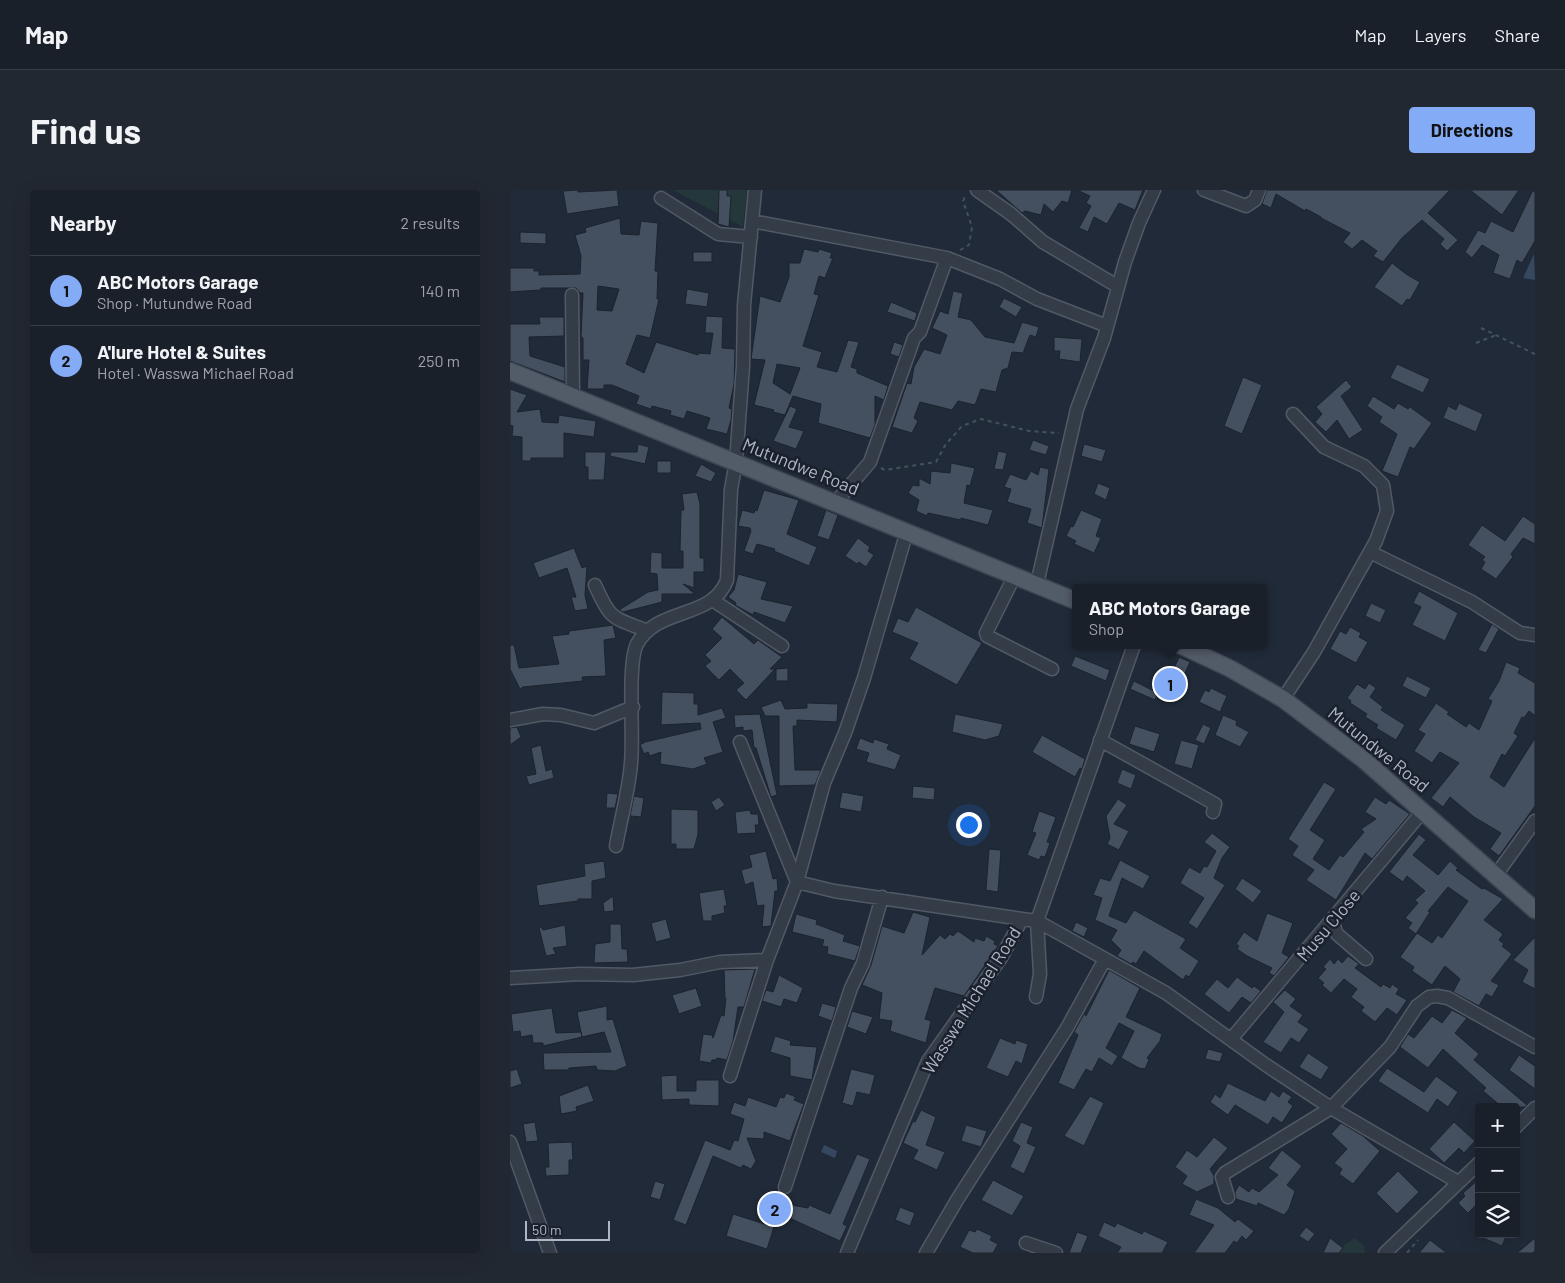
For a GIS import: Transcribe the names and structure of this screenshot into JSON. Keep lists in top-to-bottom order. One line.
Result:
{"streets":{"main road":["Mutundwe Road"],"street":["Musu Close","Wasswa Michael Road"]},"crossings":[["Mutundwe Road","Musu Close"]],"scale_bar":"50 m","page":{"header":"Map","nav":["Map","Layers","Share"],"buttons":"Directions","title":"Find us","heading":["Nearby","2 results"],"list":[{"mark":"1","name":"ABC Motors Garage","note":"Shop · Mutundwe Road","value":"140 m"},{"mark":"2","name":"A'lure Hotel & Suites","note":"Hotel · Wasswa Michael Road","value":"250 m"}],"popup":["ABC Motors Garage","Shop"],"pins":["1","2"],"map_buttons":["+","−"],"scale":"50 m"}}
